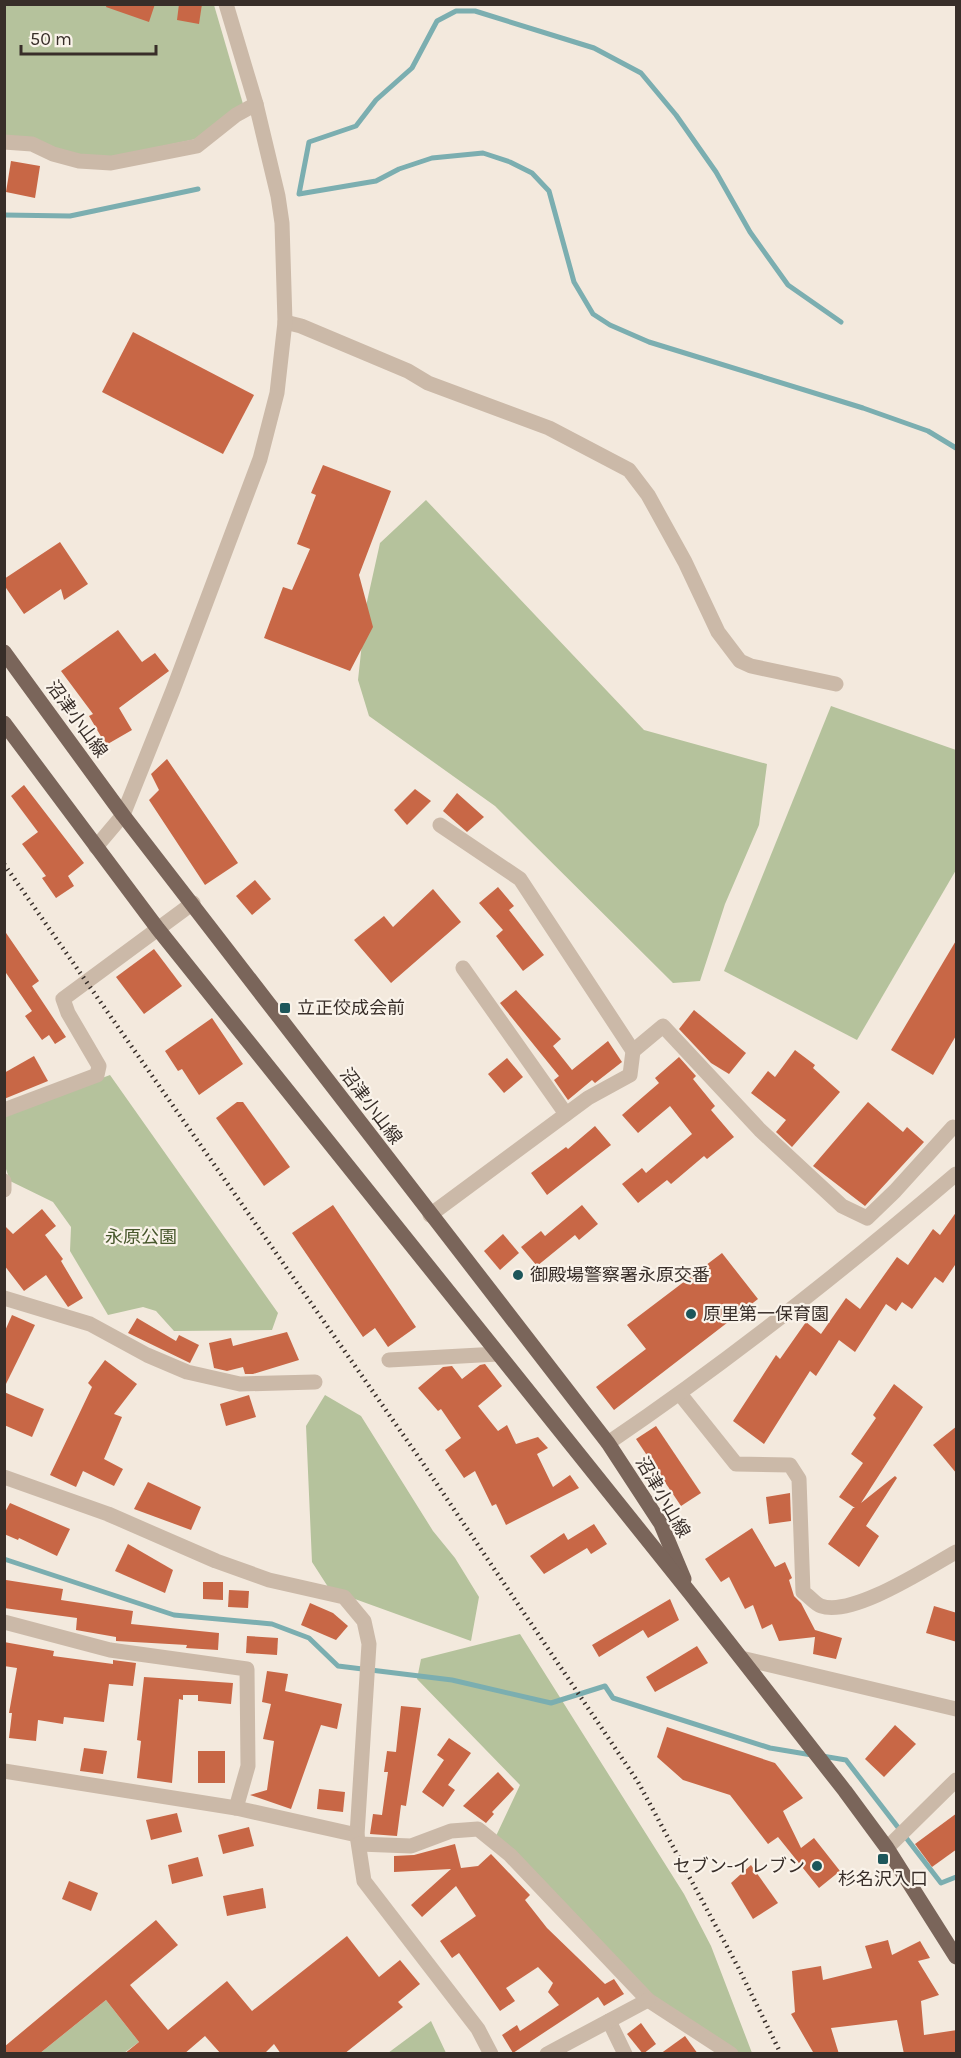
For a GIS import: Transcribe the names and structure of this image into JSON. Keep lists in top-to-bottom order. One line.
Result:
{"streets":{"main road":["沼津小山線"]},"parks":["永原公園"],"places":{"transit":["立正佼成会前","杉名沢入口"],"other":["御殿場警察署永原交番","原里第一保育園","セブン-イレブン"]},"scale_bar":"50 m"}
